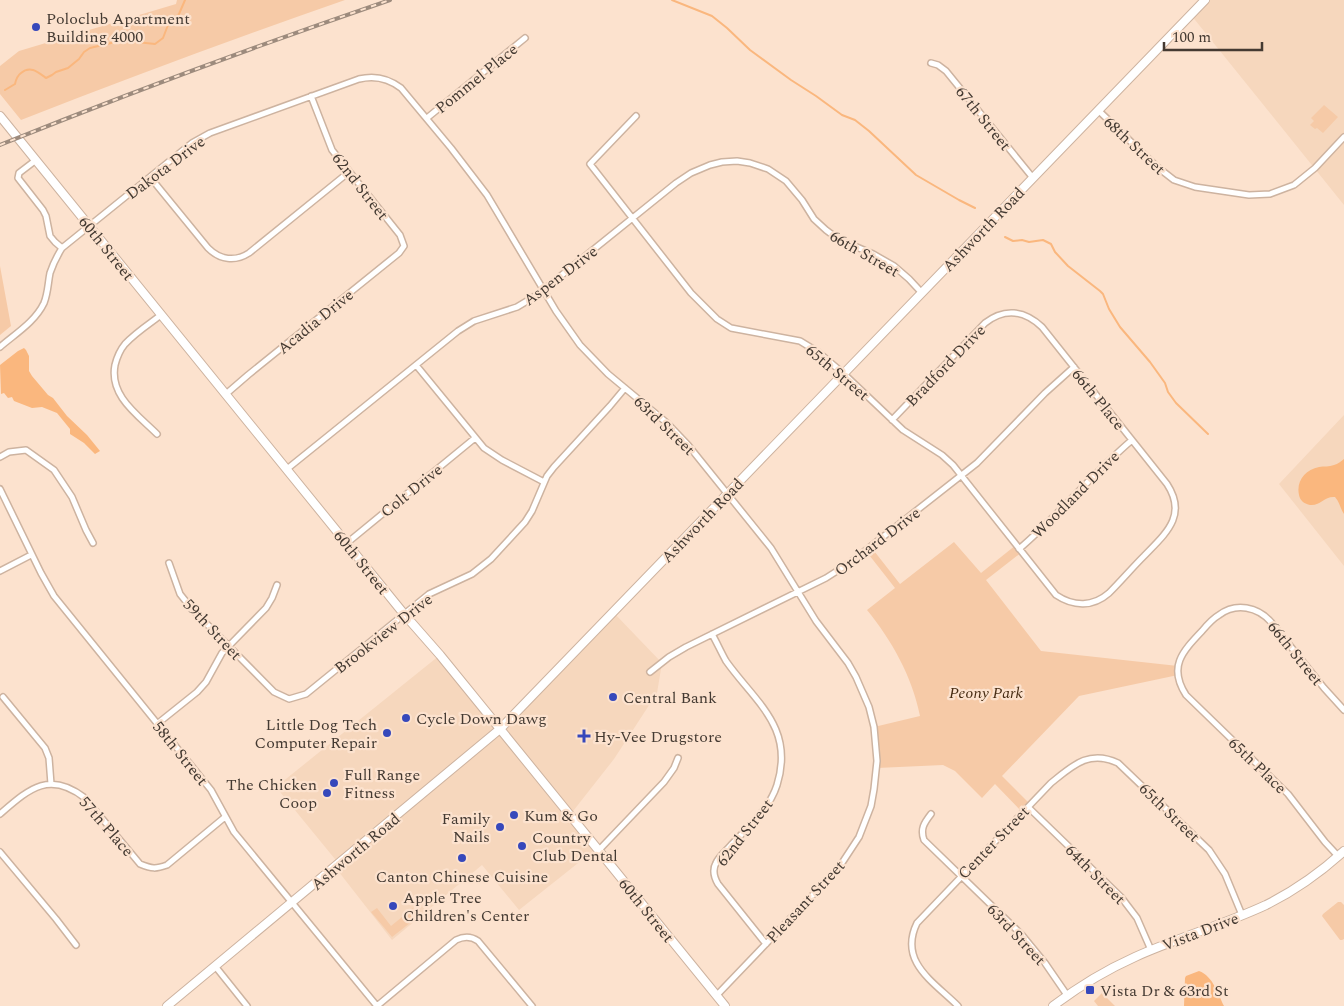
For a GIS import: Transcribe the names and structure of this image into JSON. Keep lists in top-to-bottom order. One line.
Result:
{"streets":{"main road":["Ashworth Road","60th Street","Vista Drive"],"street":["Pommel Place","67th Street","68th Street","Dakota Drive","62nd Street","66th Street","Aspen Drive","Acadia Drive","Bradford Drive","65th Street","66th Place","63rd Street","Colt Drive","Woodland Drive","Orchard Drive","59th Street","Brookview Drive","58th Street","65th Place","57th Place","Center Street","64th Street","Pleasant Street"]},"crossings":[["Pommel Place","63rd Street"],["67th Street","Ashworth Road"],["68th Street","Ashworth Road"],["Dakota Drive","62nd Street"],["Dakota Drive","60th Street"],["Dakota Drive","63rd Street"],["62nd Street","Acadia Drive"],["62nd Street","Orchard Drive"],["62nd Street","Pleasant Street"],["Ashworth Road","60th Street"],["Ashworth Road","66th Street"],["Ashworth Road","65th Street"],["Ashworth Road","63rd Street"],["Ashworth Road","58th Street"],["60th Street","Aspen Drive"],["60th Street","Acadia Drive"],["60th Street","Colt Drive"],["60th Street","Brookview Drive"],["60th Street","Pleasant Street"],["66th Street","Aspen Drive"],["66th Street","65th Place"],["Aspen Drive","65th Street"],["Aspen Drive","63rd Street"],["Bradford Drive","65th Street"],["Bradford Drive","66th Place"],["65th Street","66th Place"],["65th Street","Woodland Drive"],["65th Street","Orchard Drive"],["65th Street","Center Street"],["65th Street","Vista Drive"],["66th Place","Woodland Drive"],["66th Place","Orchard Drive"],["63rd Street","Orchard Drive"],["63rd Street","Brookview Drive"],["63rd Street","Center Street"],["63rd Street","Pleasant Street"],["63rd Street","Vista Drive"],["59th Street","Brookview Drive"],["58th Street","57th Place"],["65th Place","Vista Drive"],["Center Street","64th Street"],["64th Street","Vista Drive"]],"parks":["Peony Park"],"places":{"other":["Poloclub Apartment Building 4000","Central Bank","Cycle Down Dawg","Little Dog Tech Computer Repair","Full Range Fitness","The Chicken Coop","Kum & Go","Family Nails","Country Club Dental","Canton Chinese Cuisine","Apple Tree Children's Center"],"health":["Hy-Vee Drugstore"],"transit":["Vista Dr & 63rd St"]},"scale_bar":"100 m"}
